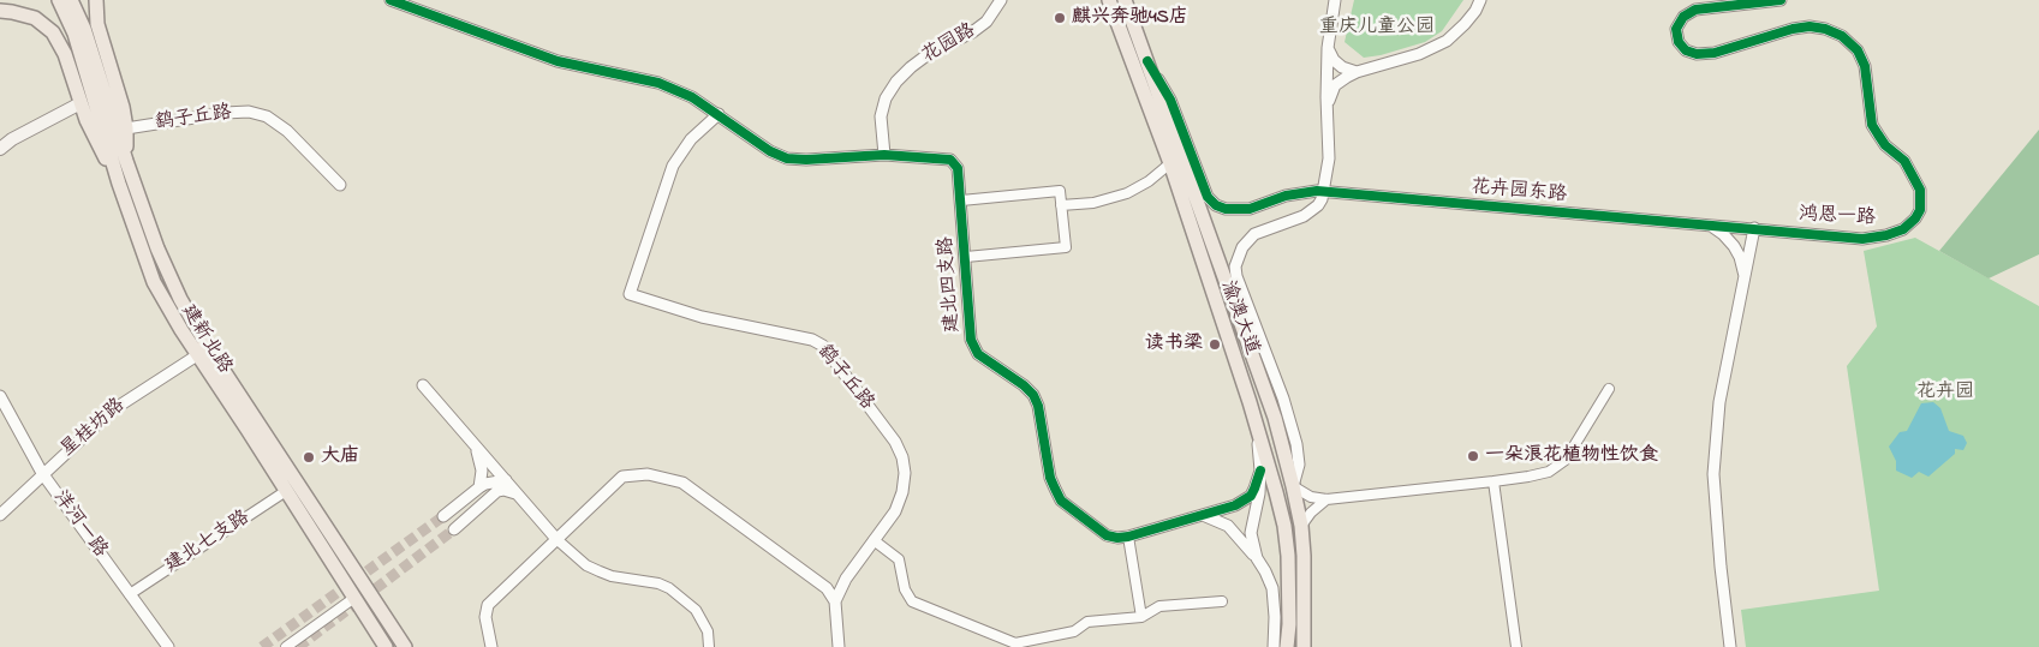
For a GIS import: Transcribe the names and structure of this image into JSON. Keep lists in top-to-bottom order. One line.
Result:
{"streets":{"main road":["渝澳大道","建新北路"],"street":["花园路","鹞子丘路","花卉园东路","鸿恩一路","建北四支路","星桂坊路","洋河一路","建北七支路"]},"crossings":[["花园路","建北四支路"],["鹞子丘路","建北四支路"],["花卉园东路","鸿恩一路"],["花卉园东路","渝澳大道"],["建新北路","星桂坊路"],["建新北路","建北七支路"],["星桂坊路","洋河一路"],["洋河一路","建北七支路"]],"parks":["重庆儿童公园","花卉园"],"places":["麒兴奔驰4S店","读书梁","一朵浪花植物性饮食","大庙"]}
